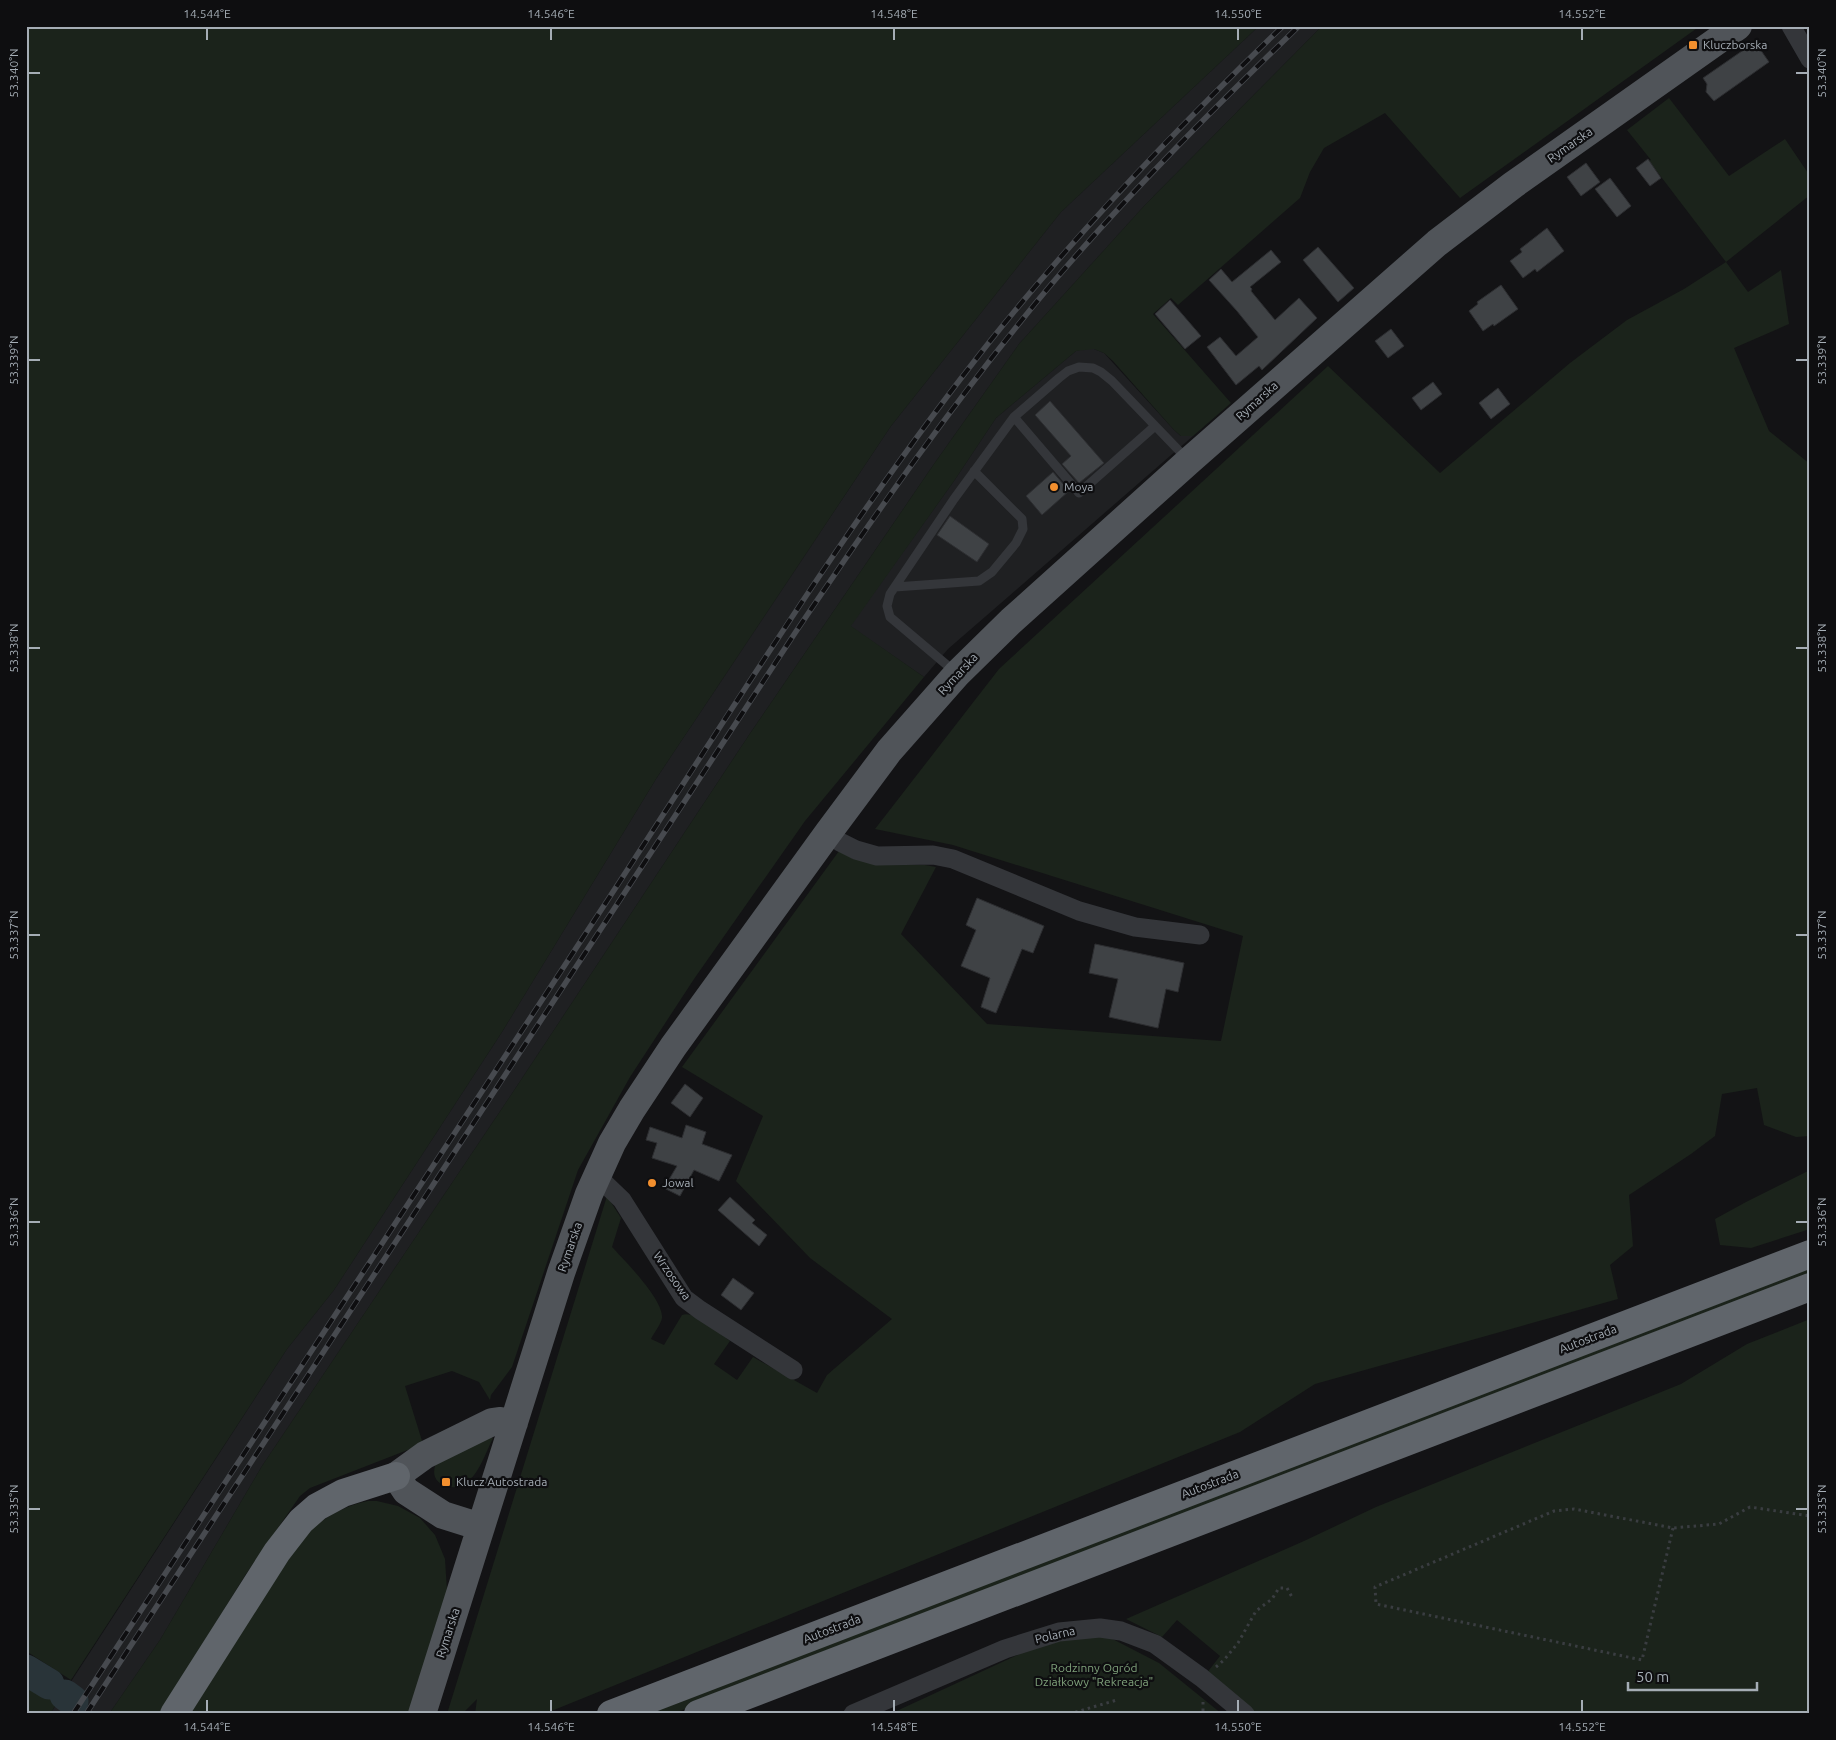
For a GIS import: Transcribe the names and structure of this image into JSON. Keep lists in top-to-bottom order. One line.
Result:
{"streets":{"highway":["Autostrada"],"main road":["Rymarska"],"street":["Wrzosowa","Polarna"]},"crossings":[["Rymarska","Wrzosowa"]],"parks":["Rodzinny Ogród Działkowy \"Rekreacja\""],"places":{"transit":["Kluczborska","Klucz Autostrada"],"other":["Moya","Jowal"]},"scale_bar":"50 m","coordinates":["14.544°E","14.546°E","14.548°E","14.550°E","14.552°E","53.340°N","53.339°N","53.338°N","53.337°N","53.336°N","53.335°N"]}
